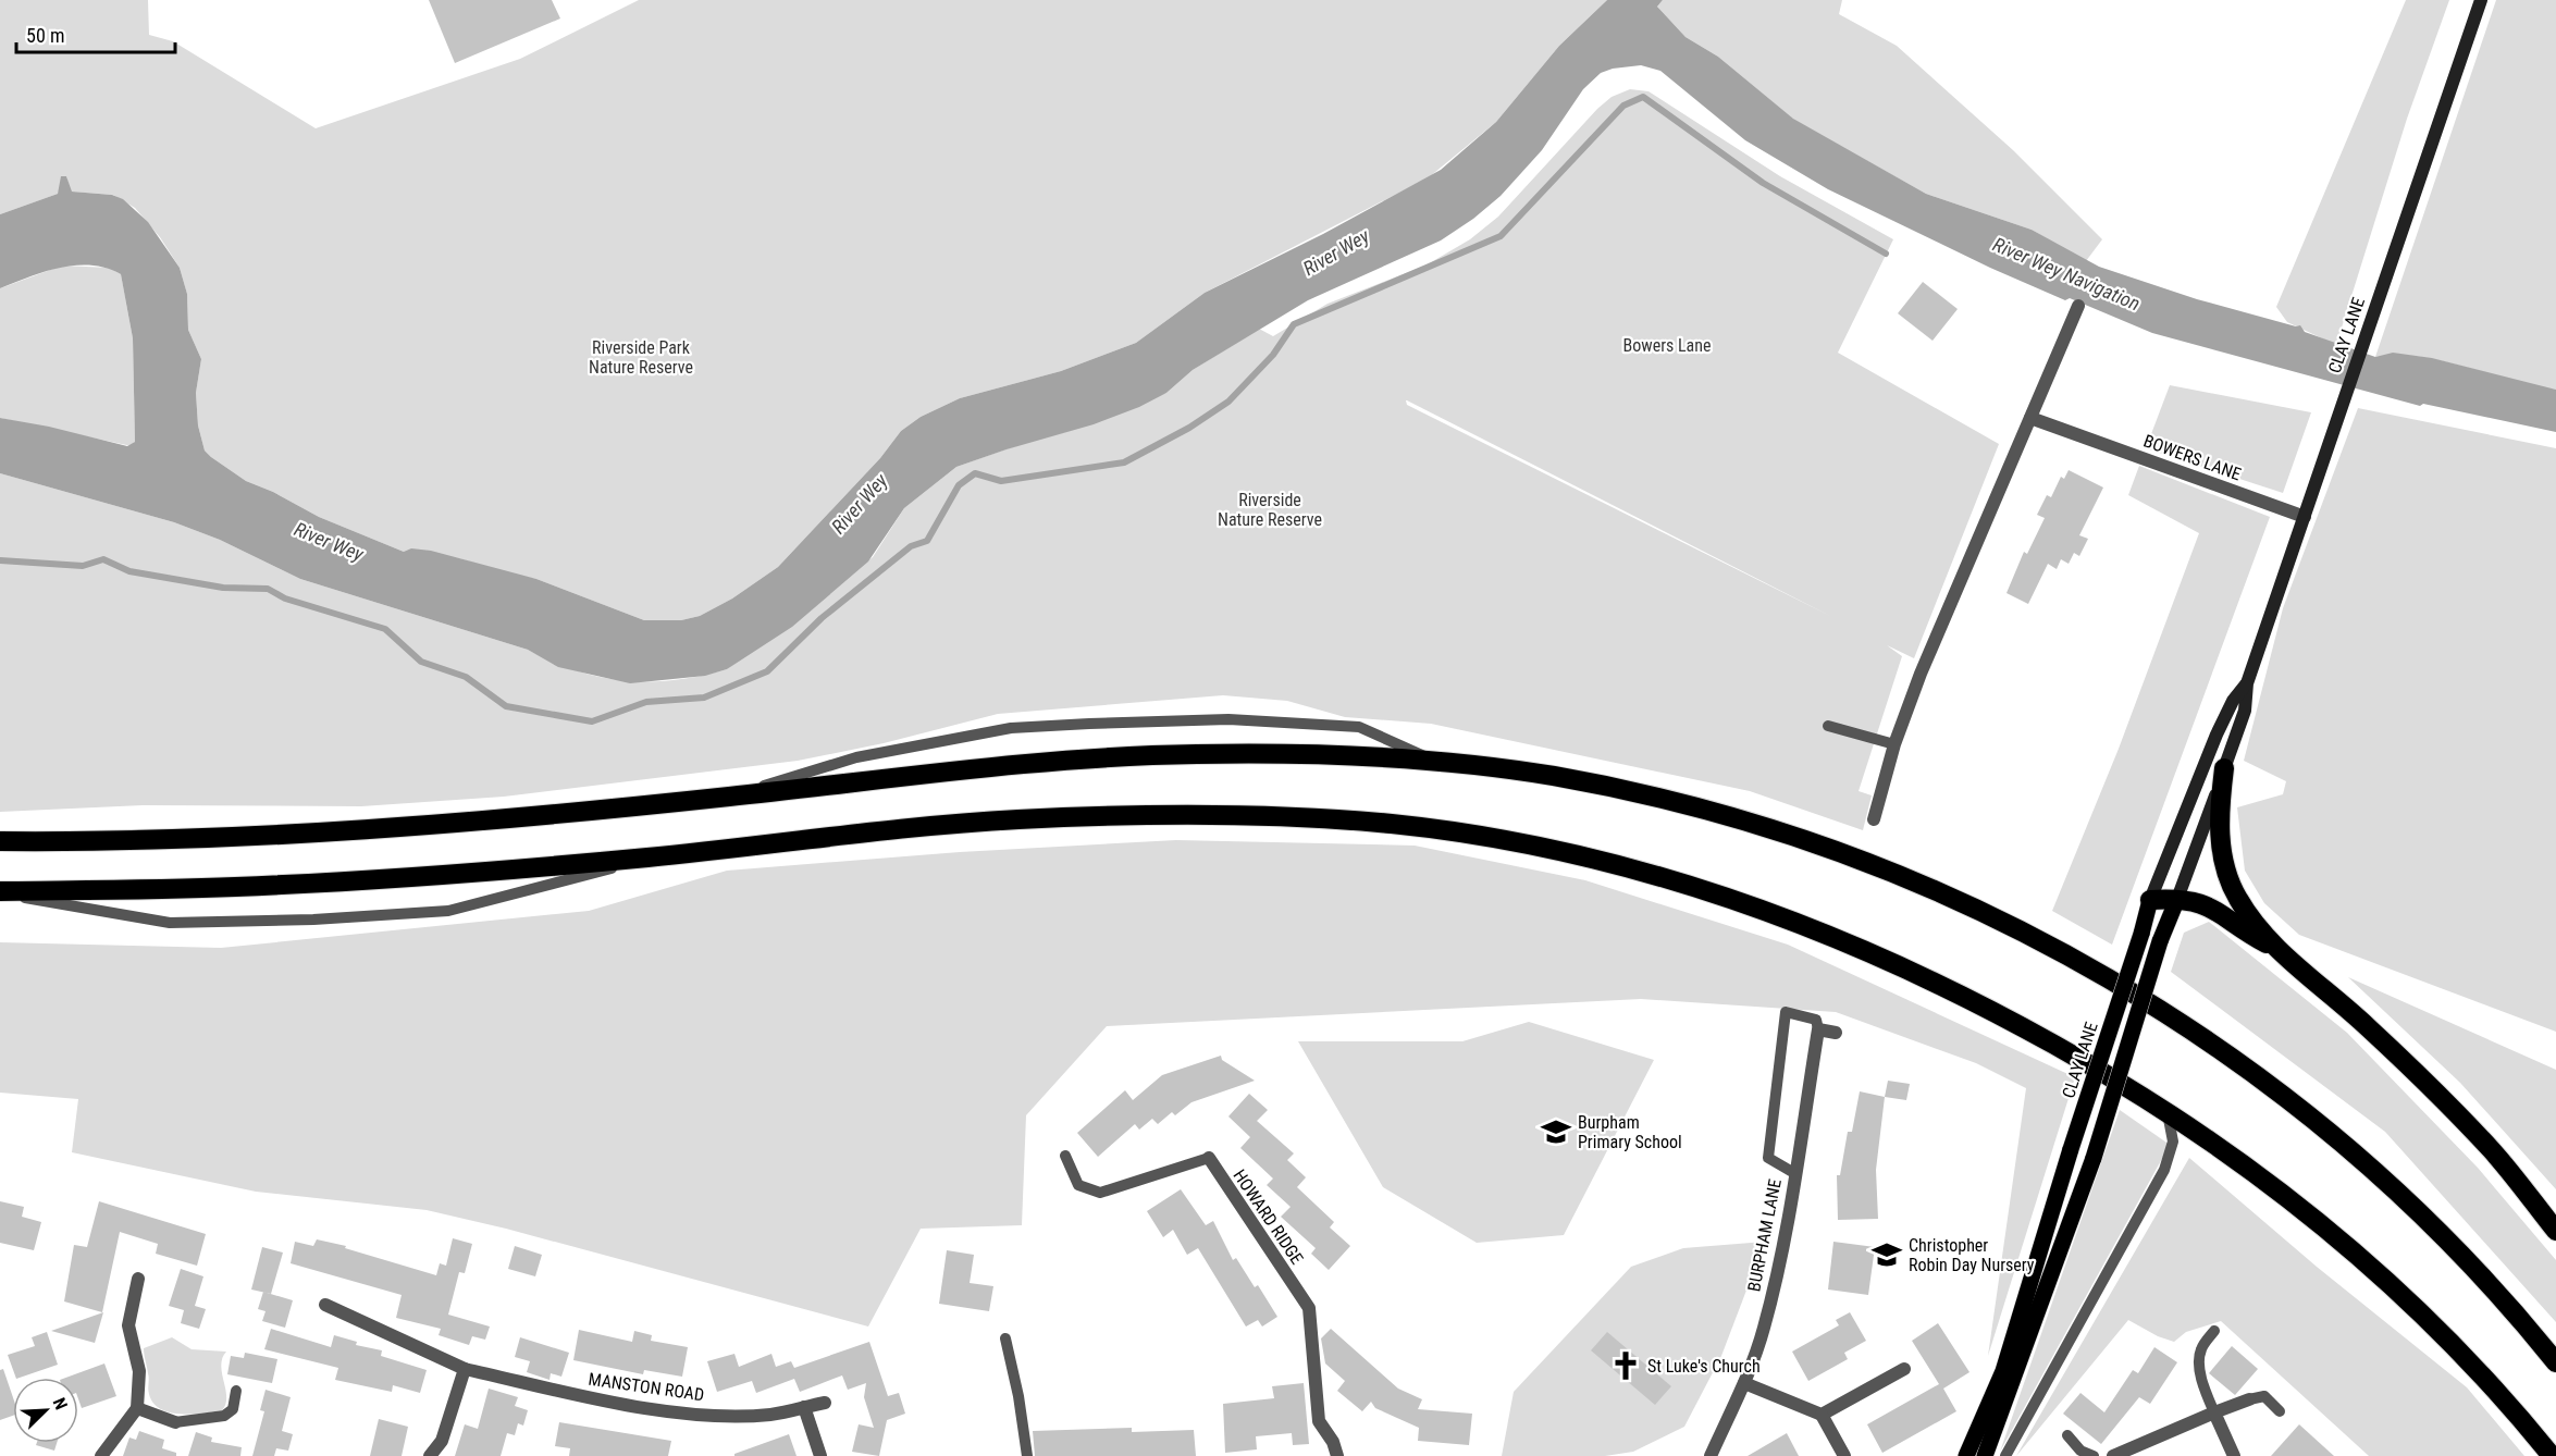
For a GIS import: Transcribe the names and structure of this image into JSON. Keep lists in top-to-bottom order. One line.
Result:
{"streets":{"main road":["CLAY LANE"],"street":["BOWERS LANE","HOWARD RIDGE","BURPHAM LANE","MANSTON ROAD"]},"crossings":[["CLAY LANE","BOWERS LANE"]],"water":["River Wey","River Wey Navigation"],"parks":["Bowers Lane","Riverside Park Nature Reserve","Riverside Nature Reserve"],"places":{"school or university":["Burpham Primary School","Christopher Robin Day Nursery"],"church":["St Luke's Church"]},"scale_bar":"50 m","north":"top right"}
